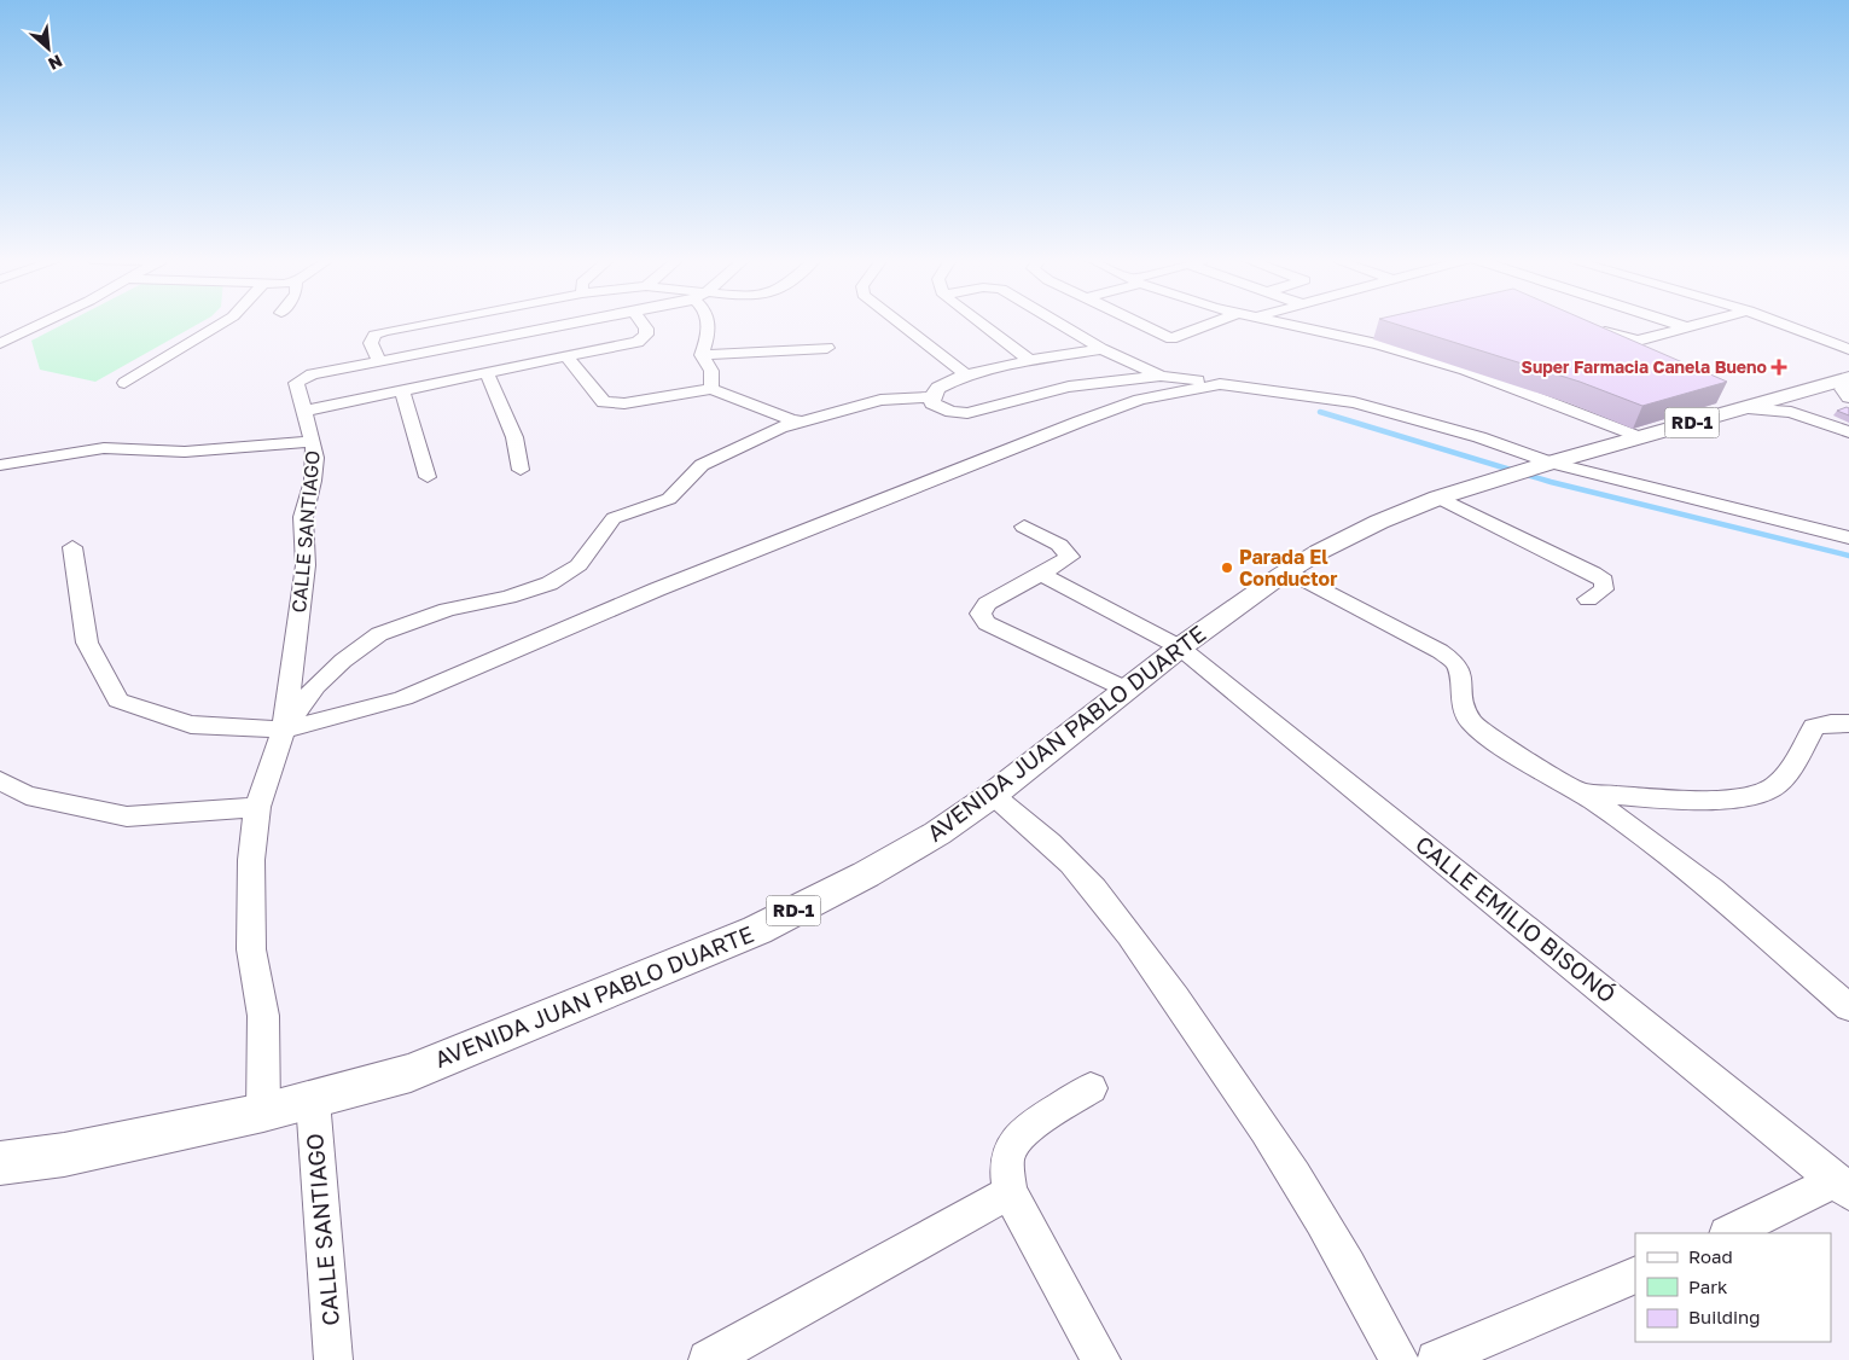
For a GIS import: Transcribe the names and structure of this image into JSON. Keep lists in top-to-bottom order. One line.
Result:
{"streets":{"main road":["RD-1","AVENIDA JUAN PABLO DUARTE"],"street":["CALLE SANTIAGO","CALLE EMILIO BISONÓ"]},"crossings":[["RD-1","AVENIDA JUAN PABLO DUARTE"],["CALLE SANTIAGO","AVENIDA JUAN PABLO DUARTE"],["AVENIDA JUAN PABLO DUARTE","CALLE EMILIO BISONÓ"]],"places":{"health":["Super Farmacia Canela Bueno"],"other":["Parada El Conductor"]},"legend":["Road","Park","Building"],"north":"bottom right"}
